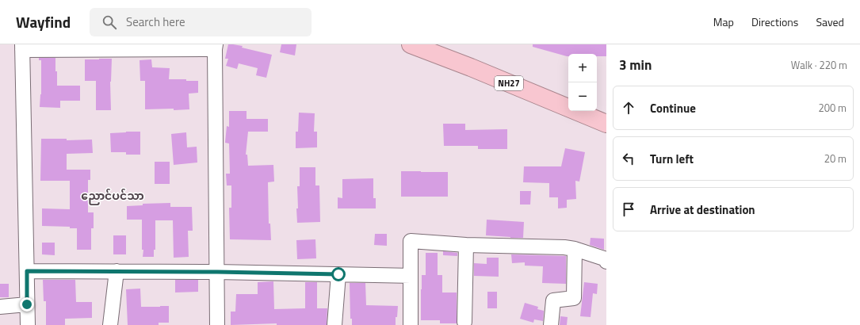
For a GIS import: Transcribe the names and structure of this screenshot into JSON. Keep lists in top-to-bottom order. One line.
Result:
{"streets":{"highway":["NH27"]},"districts":["ညောင်ပင်သာ"],"page":{"header":"Wayfind","search":"Search here","nav":["Map","Directions","Saved"],"heading":["3 min","Walk · 220 m"],"map_buttons":["+","−"],"list":[["Continue","200 m"],["Turn left","20 m"],"Arrive at destination"]}}
